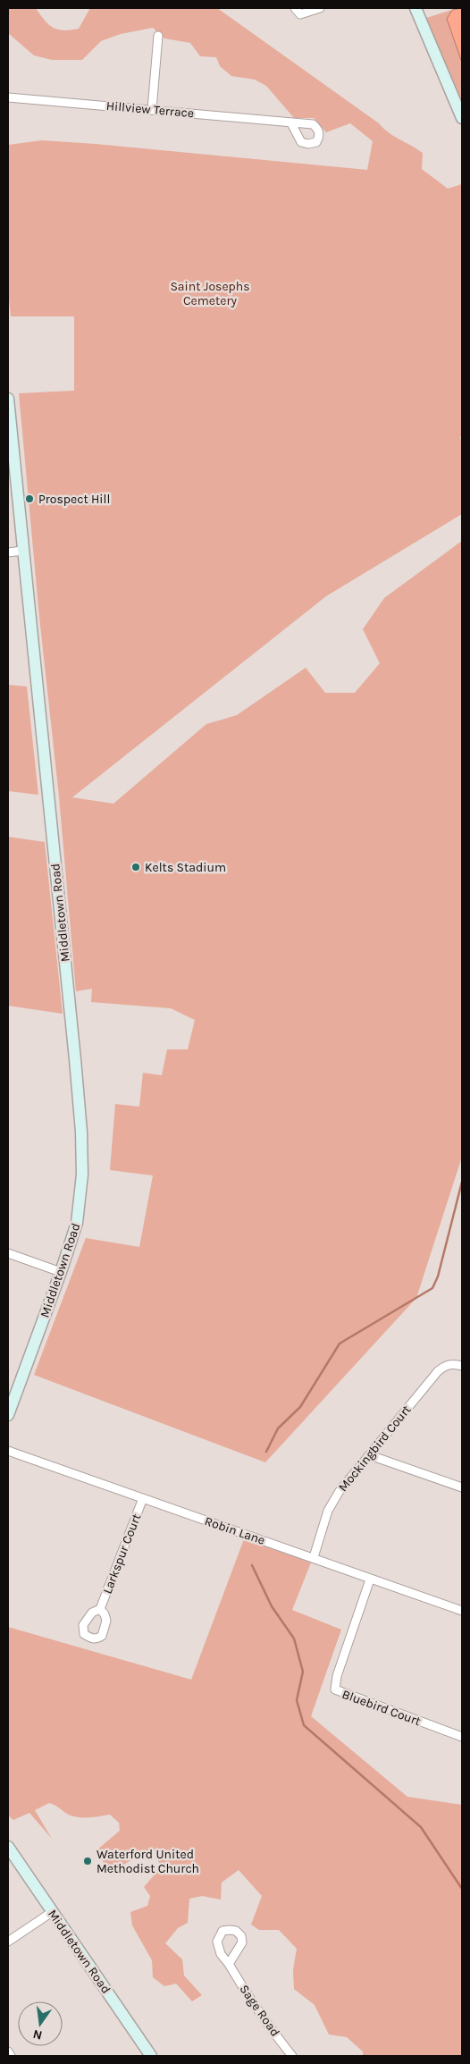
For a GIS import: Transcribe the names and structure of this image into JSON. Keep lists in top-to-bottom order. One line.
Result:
{"streets":{"street":["Hillview Terrace","Middletown Road","Mockingbird Court","Robin Lane","Larkspur Court","Bluebird Court","Sage Road"]},"crossings":[["Mockingbird Court","Robin Lane"],["Robin Lane","Larkspur Court"],["Robin Lane","Bluebird Court"]],"parks":["Saint Josephs Cemetery"],"places":["Prospect Hill","Kelts Stadium","Waterford United Methodist Church"],"north":"bottom"}
